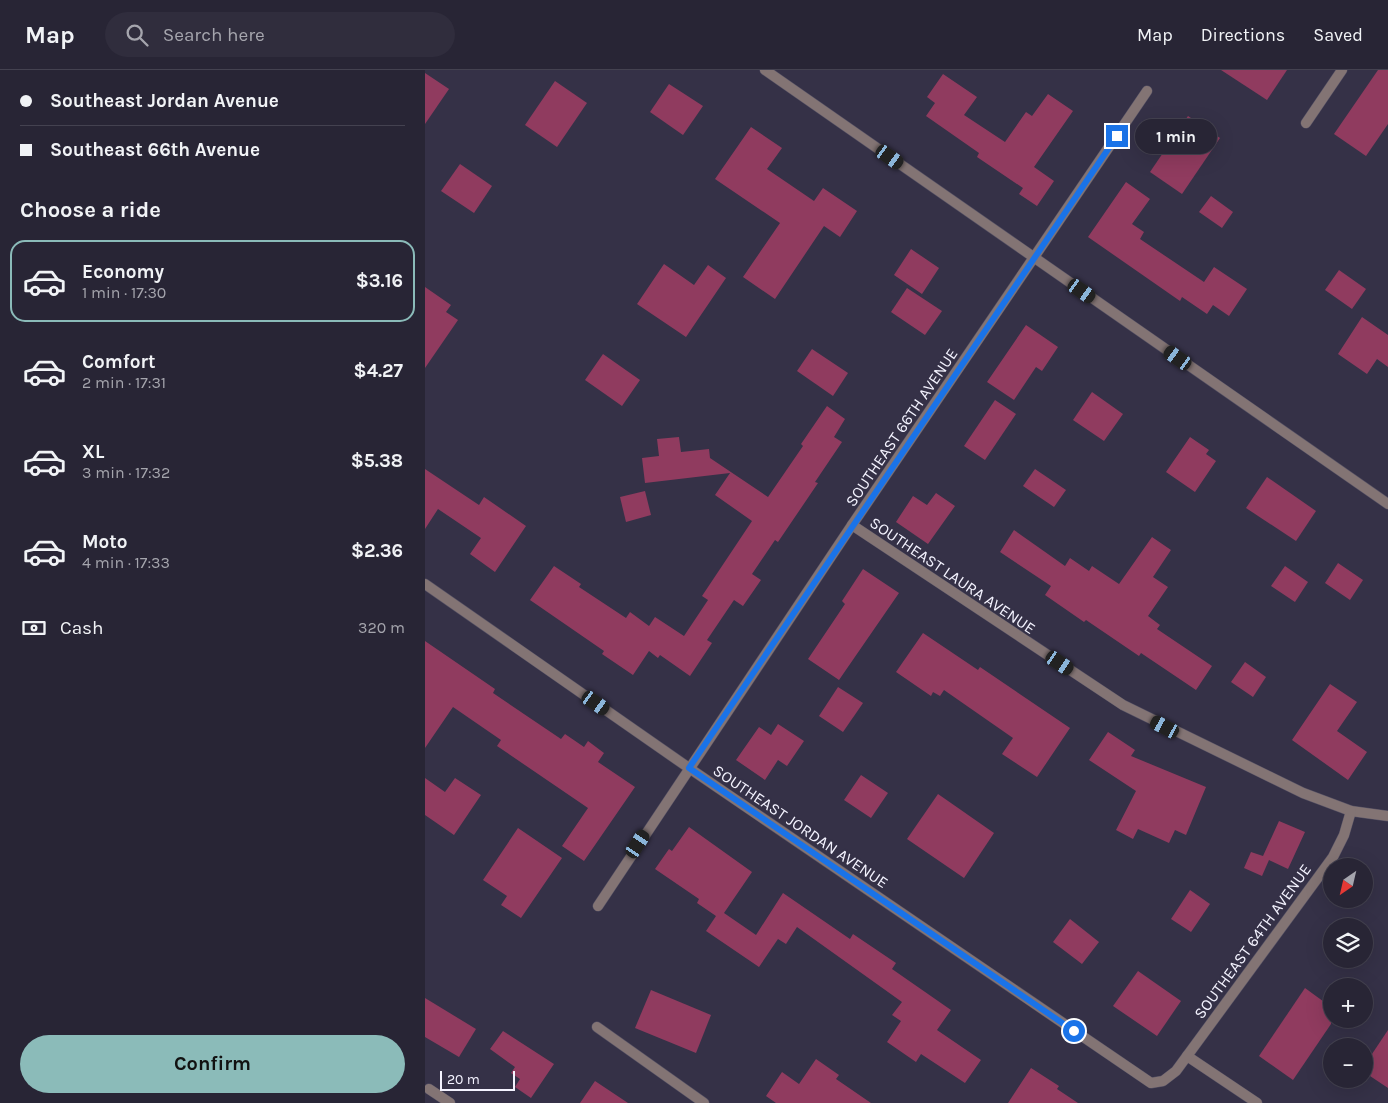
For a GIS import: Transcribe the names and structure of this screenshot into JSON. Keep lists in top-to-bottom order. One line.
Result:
{"streets":{"street":["SOUTHEAST 66TH AVENUE","SOUTHEAST LAURA AVENUE","SOUTHEAST JORDAN AVENUE","SOUTHEAST 64TH AVENUE"]},"crossings":[["SOUTHEAST 66TH AVENUE","SOUTHEAST LAURA AVENUE"],["SOUTHEAST 66TH AVENUE","SOUTHEAST JORDAN AVENUE"],["SOUTHEAST LAURA AVENUE","SOUTHEAST 64TH AVENUE"],["SOUTHEAST JORDAN AVENUE","SOUTHEAST 64TH AVENUE"]],"scale_bar":"20 m","north":"bottom left","page":{"header":"Map","search":"Search here","nav":["Map","Directions","Saved"],"banner":["Southeast Jordan Avenue","Southeast 66th Avenue"],"bubble":"1 min","heading":"Choose a ride","list":[{"name":"Economy","note":"1 min · 17:30","value":"$3.16"},{"name":"Comfort","note":"2 min · 17:31","value":"$4.27"},{"name":"XL","note":"3 min · 17:32","value":"$5.38"},{"name":"Moto","note":"4 min · 17:33","value":"$2.36"}],"pay":["Cash","320 m"],"map_buttons":["+","−"],"buttons":"Confirm","scale":"20 m"}}
